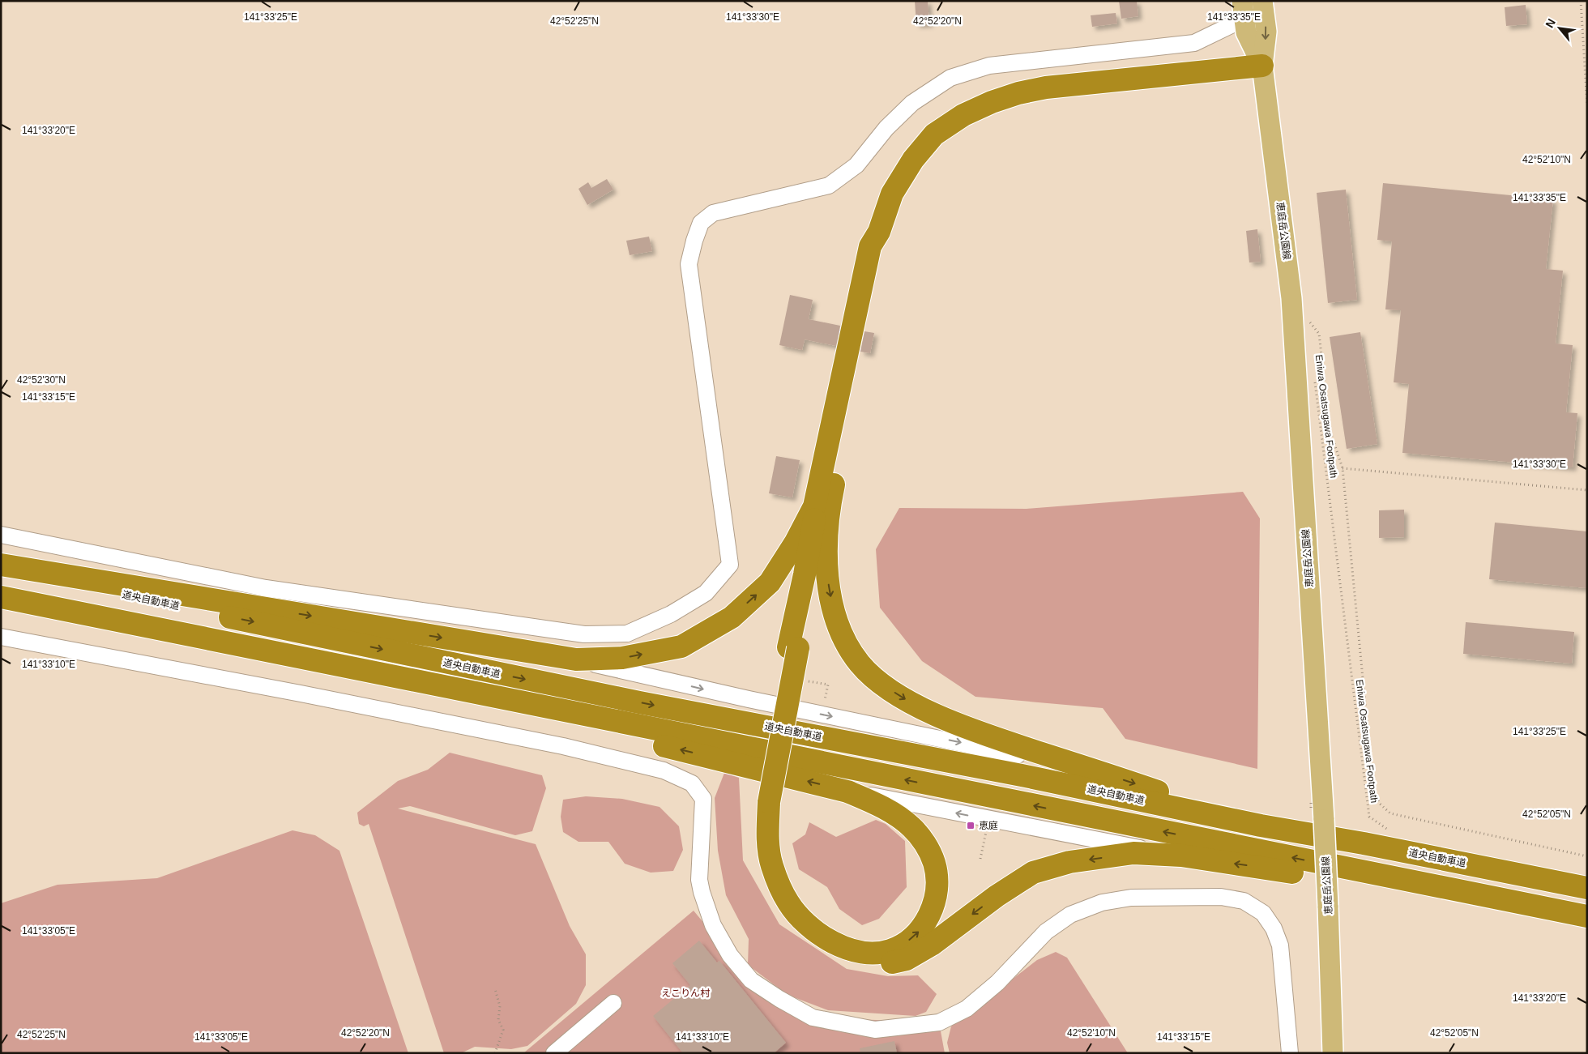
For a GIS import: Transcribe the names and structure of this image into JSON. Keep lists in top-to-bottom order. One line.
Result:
{"streets":{"highway":["道央自動車道"],"main road":["恵庭岳公園線"],"path":["Eniwa Osatsugawa Footpath"]},"parks":["えこりん村"],"places":{"transit":["恵庭"]},"north":"top left","coordinates":["141°33'25\"E","141°33'30\"E","141°33'35\"E","42°52'25\"N","42°52'20\"N","141°33'20\"E","42°52'10\"N","42°52'30\"N","141°33'15\"E","141°33'10\"E","42°52'05\"N","141°33'05\"E"]}
